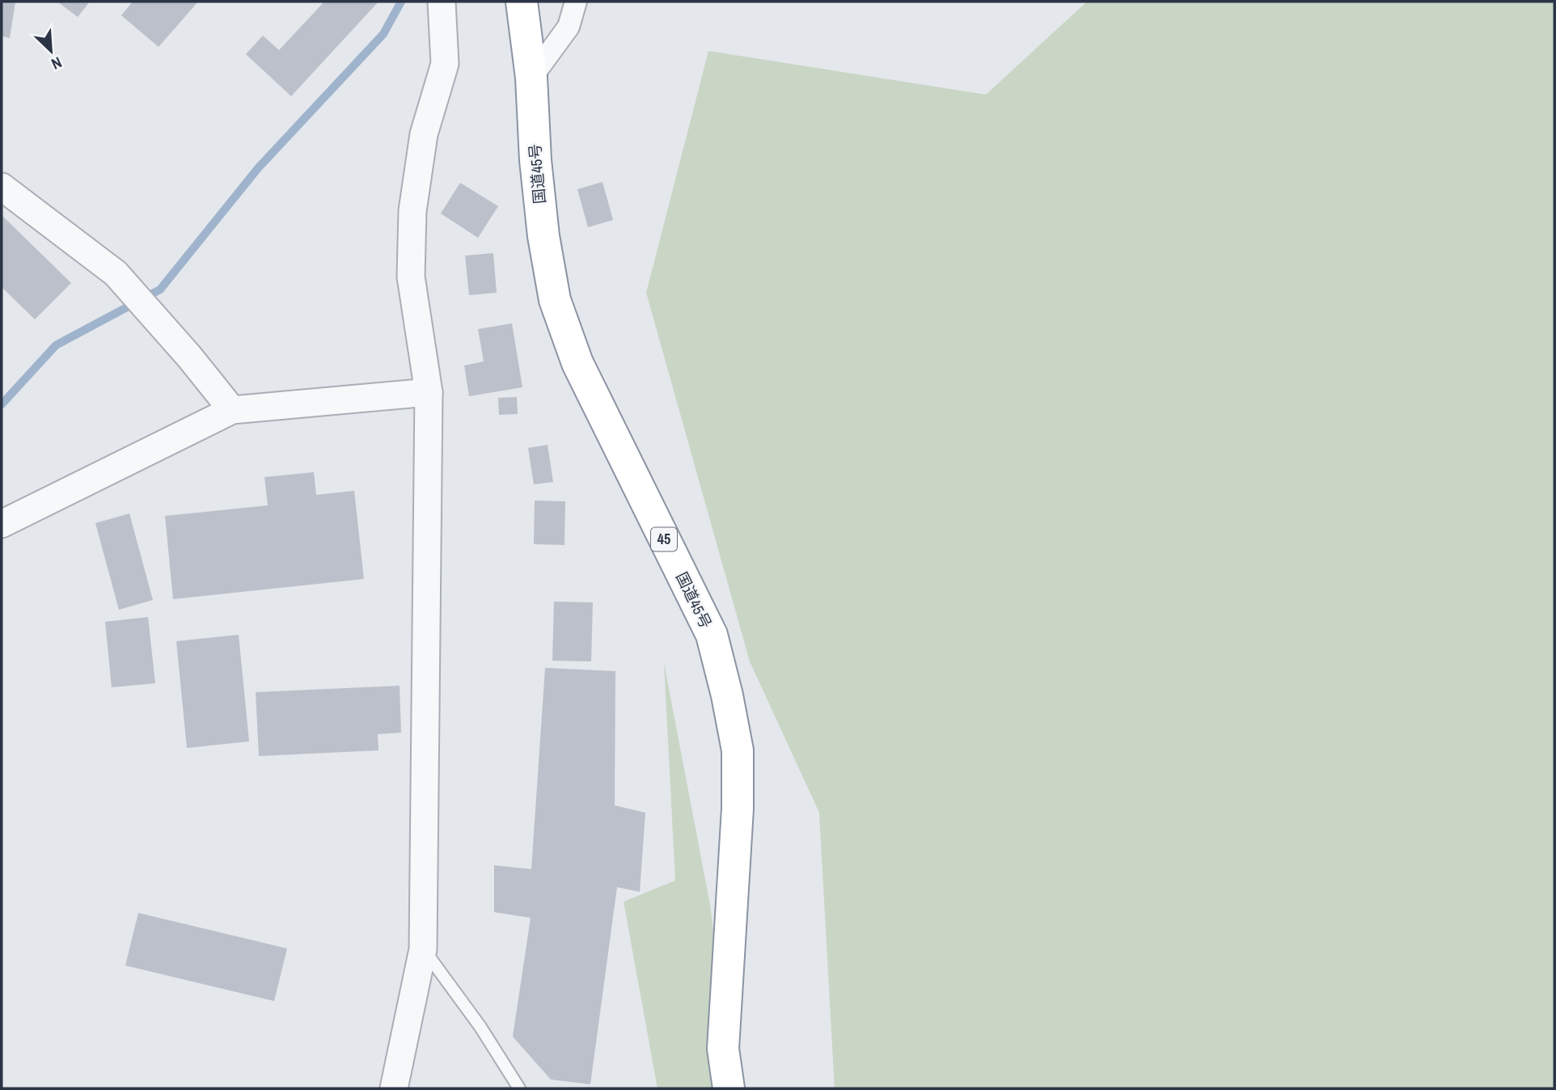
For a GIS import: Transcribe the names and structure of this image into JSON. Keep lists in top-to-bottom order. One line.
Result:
{"streets":{"highway":["国道45号","45"]},"north":"bottom right"}
